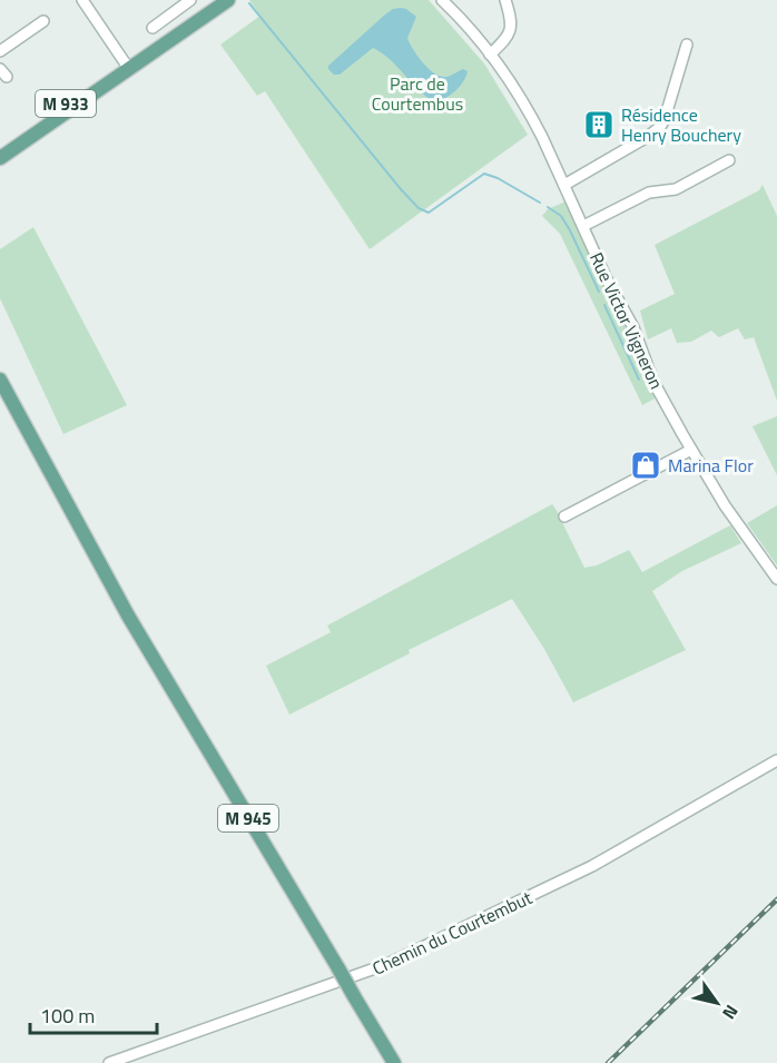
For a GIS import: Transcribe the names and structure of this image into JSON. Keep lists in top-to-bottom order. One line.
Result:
{"streets":{"main road":["M 933","M 945"],"street":["Rue Victor Vigneron","Chemin du Courtembut"]},"parks":["Parc de Courtembus"],"places":{"building":["Résidence Henry Bouchery"],"shop":["Marina Flor"]},"scale_bar":"100 m","north":"bottom right"}
